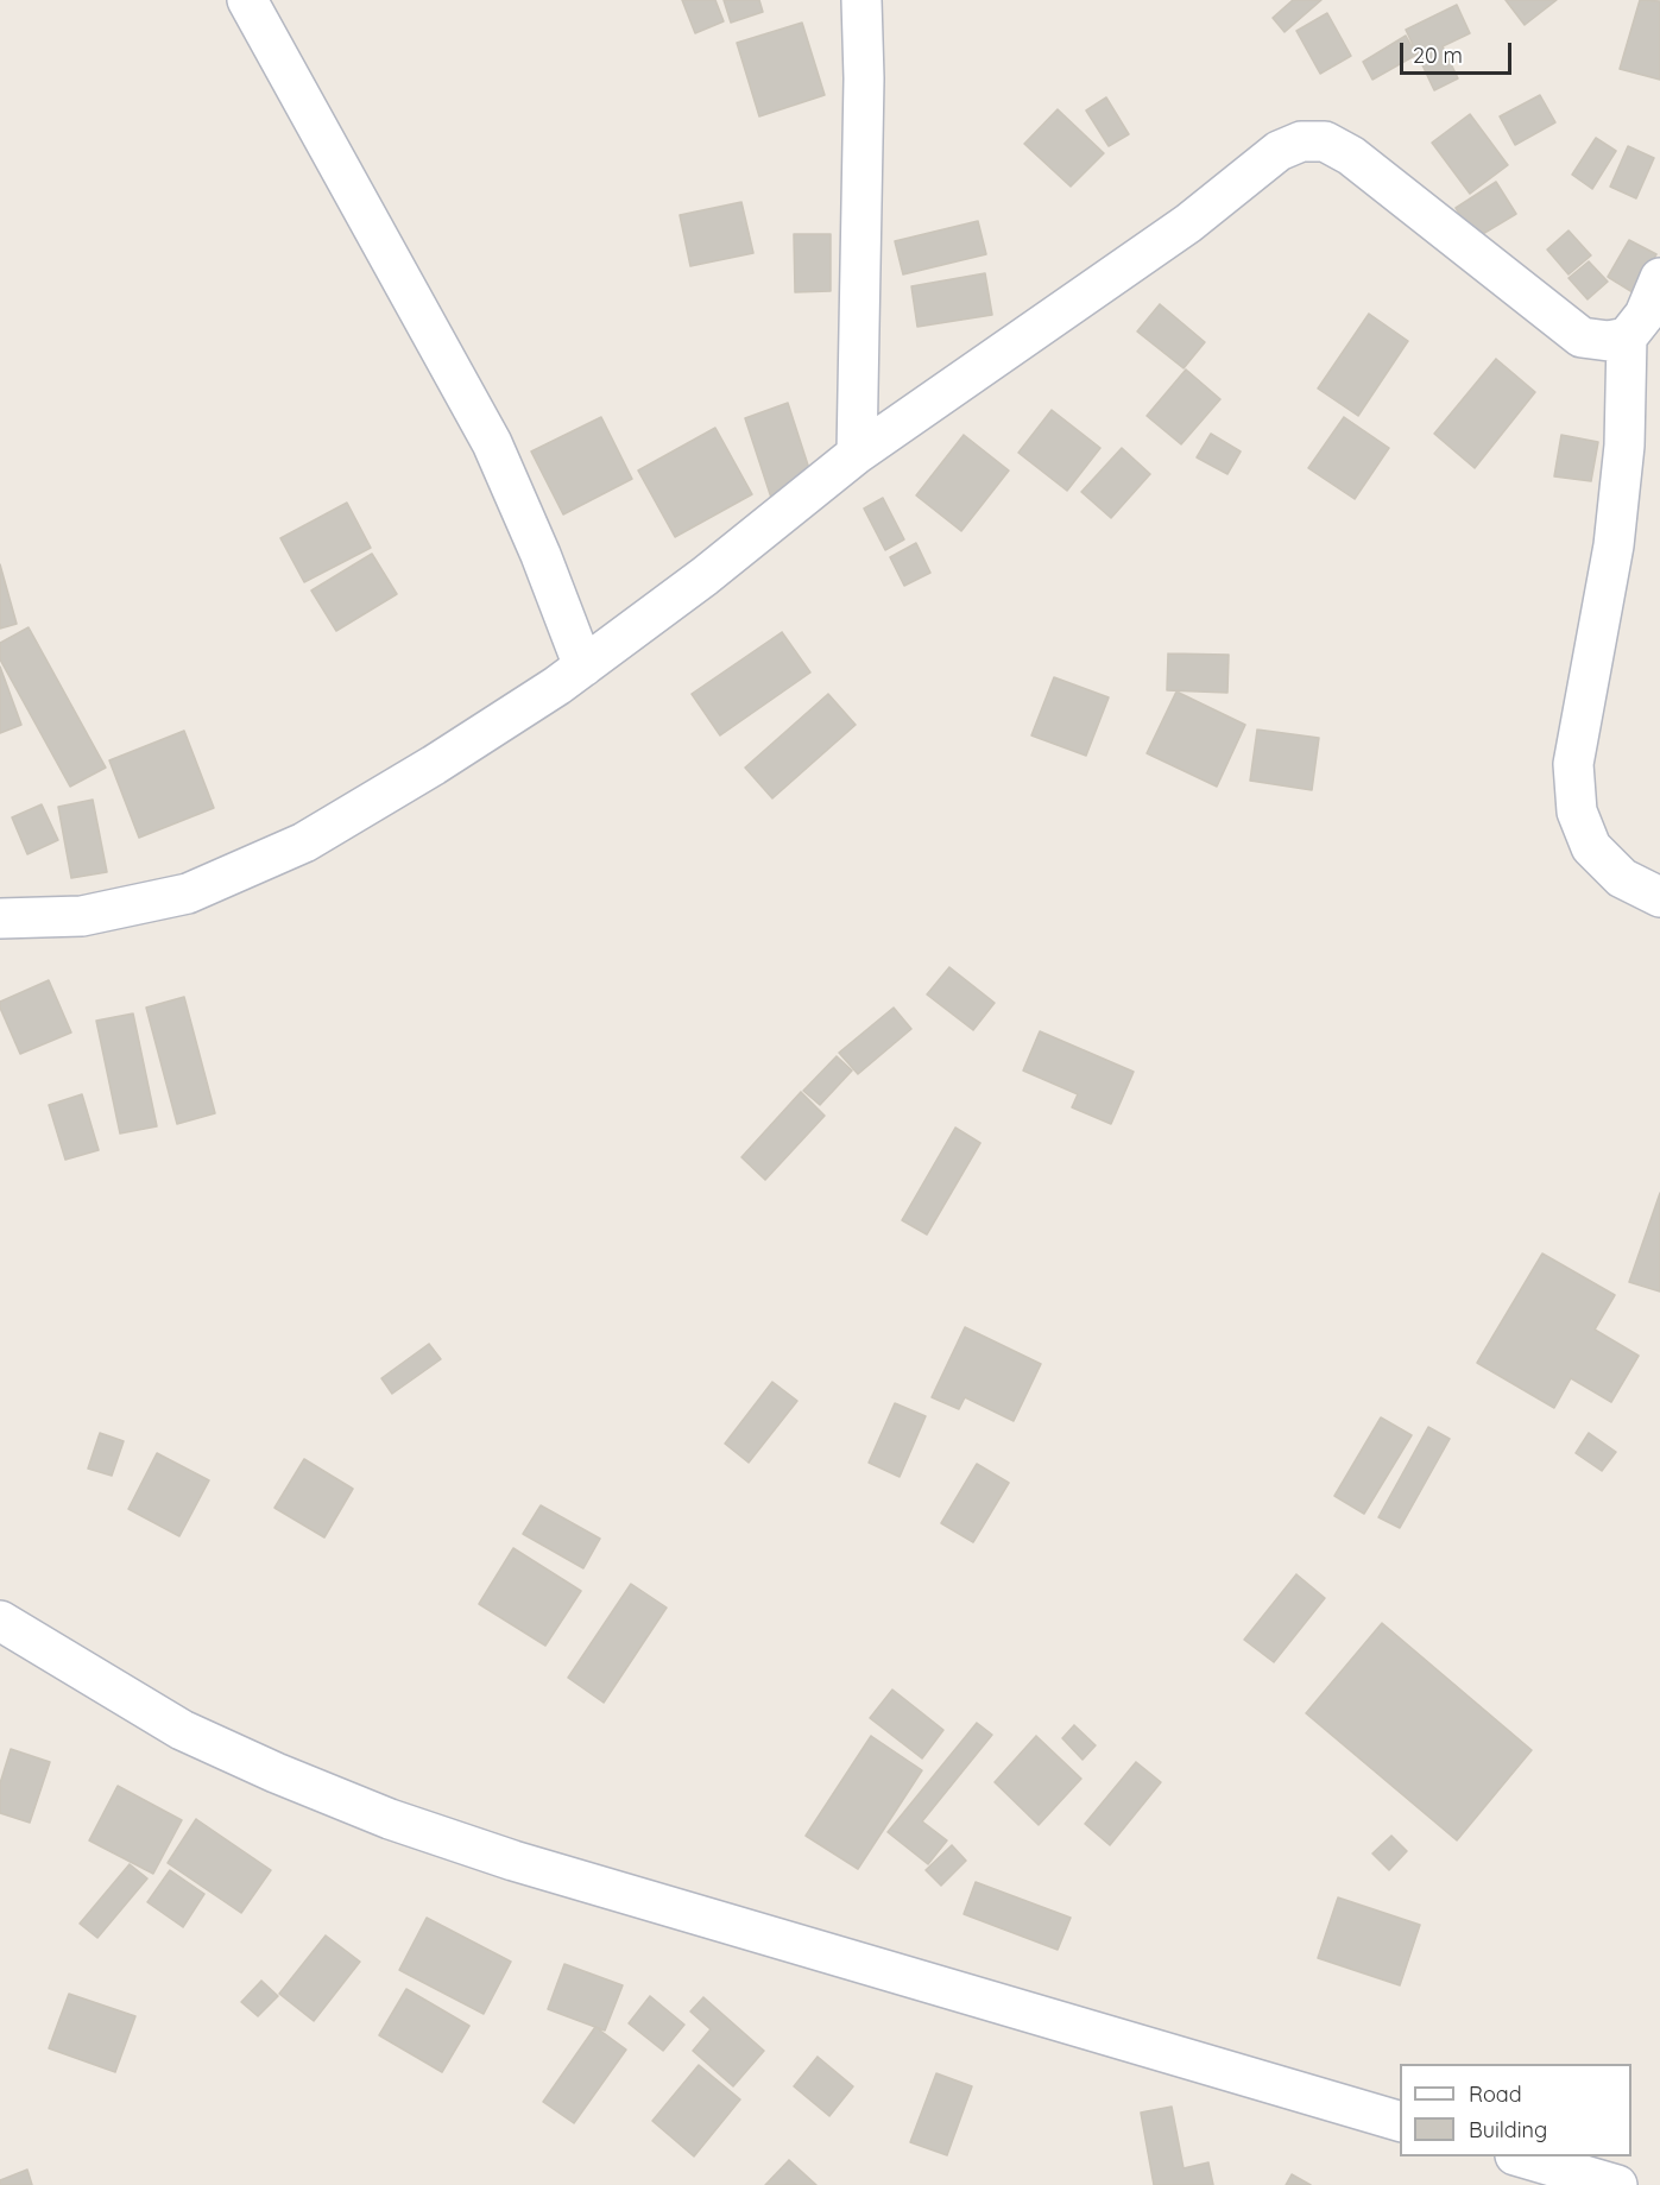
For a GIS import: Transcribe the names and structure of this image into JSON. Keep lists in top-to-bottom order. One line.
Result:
{"legend":["Road","Building"],"scale_bar":"20 m"}
